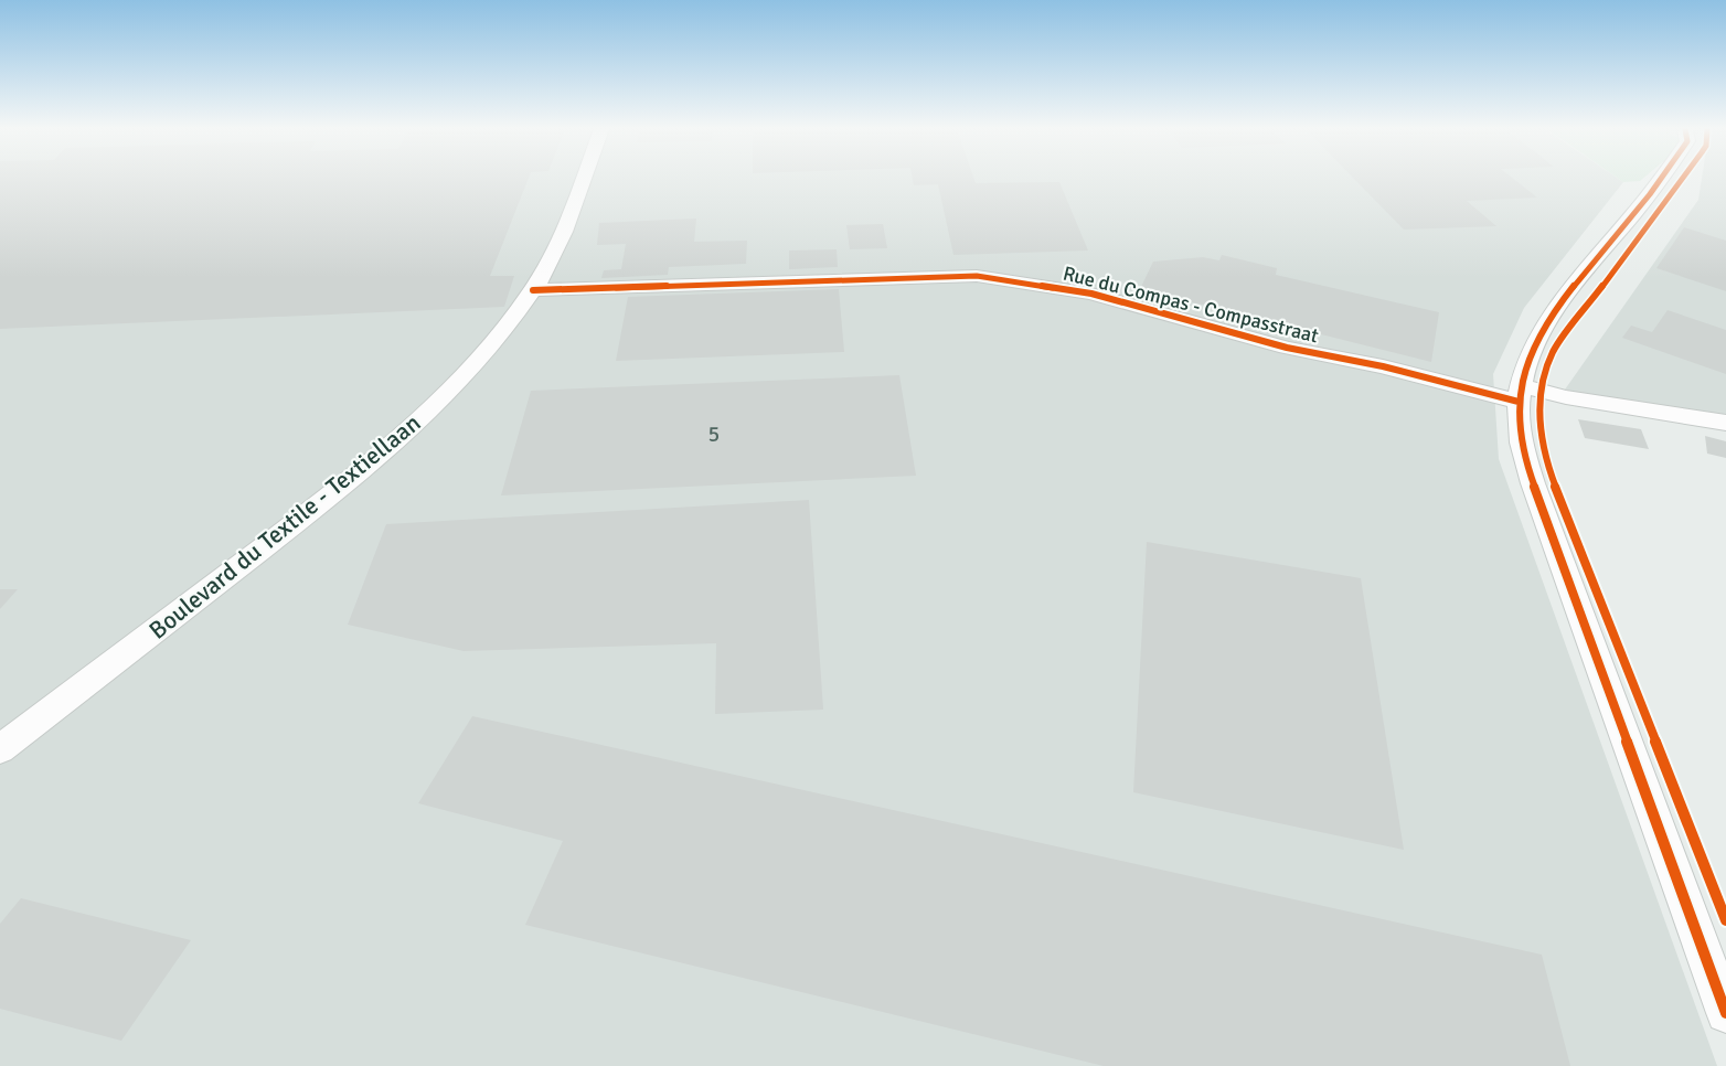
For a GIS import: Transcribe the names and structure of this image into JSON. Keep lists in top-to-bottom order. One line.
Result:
{"streets":{"street":["Rue du Compas - Compasstraat","Boulevard du Textile - Textiellaan"]},"crossings":[["Rue du Compas - Compasstraat","Boulevard du Textile - Textiellaan"]],"house_numbers":["5"]}
